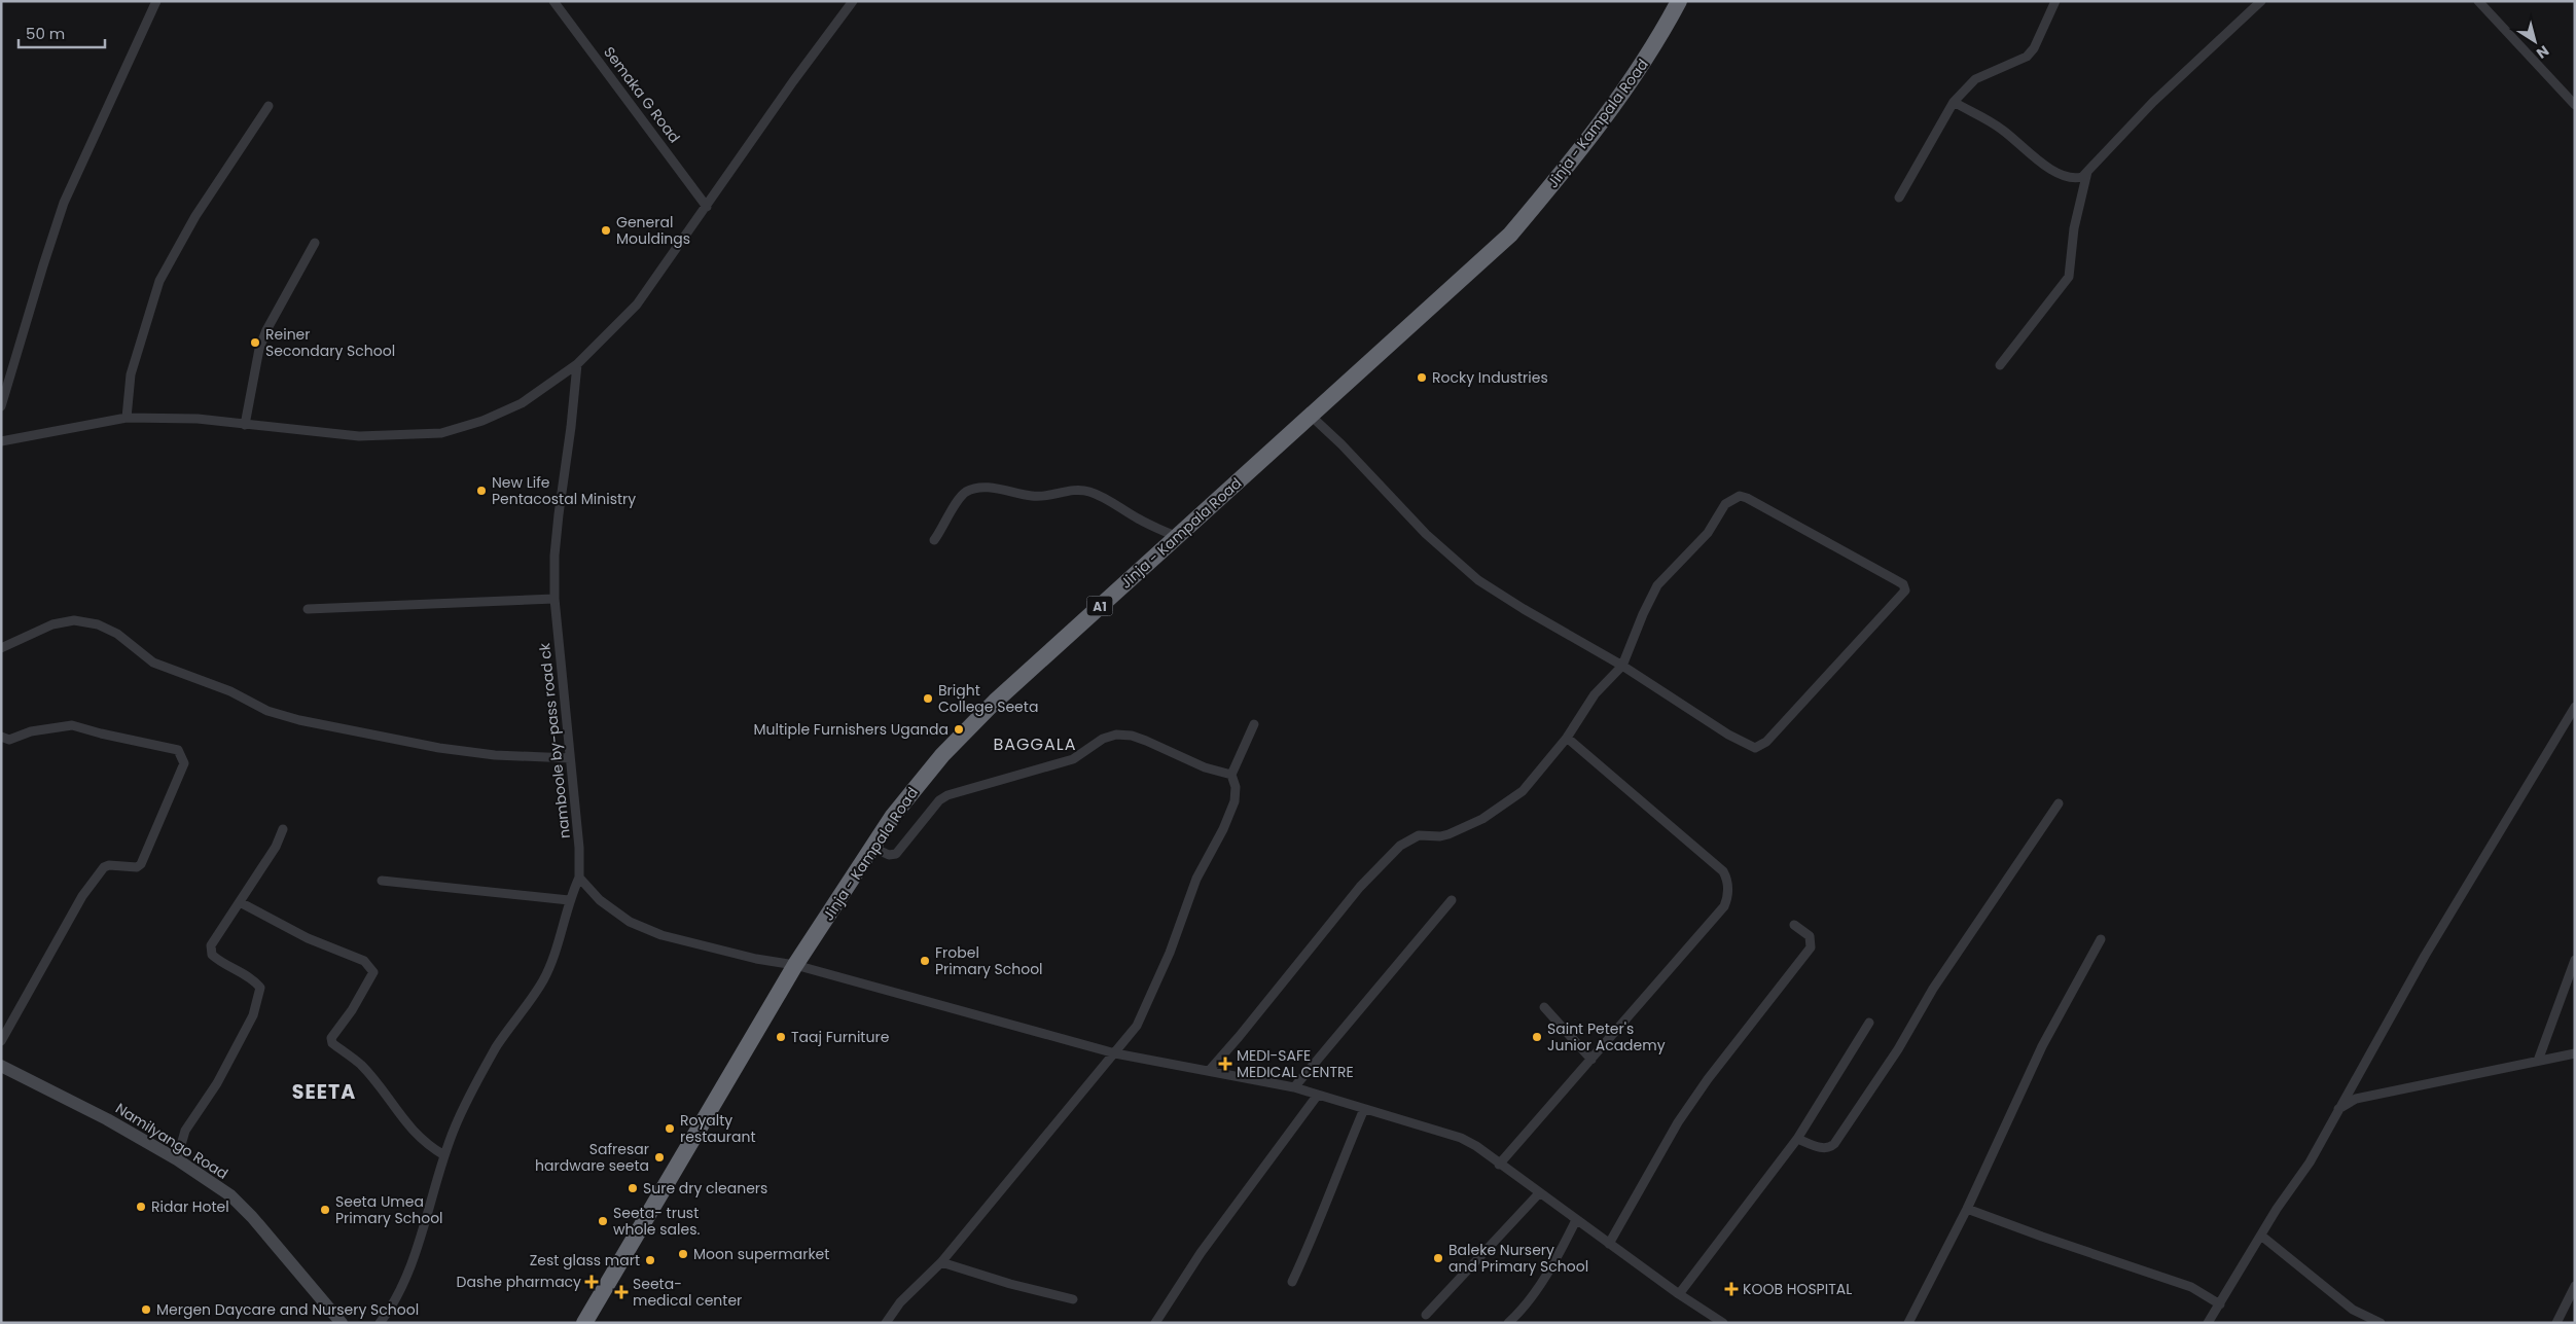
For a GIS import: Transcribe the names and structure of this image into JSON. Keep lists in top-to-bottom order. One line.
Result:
{"streets":{"highway":["Jinja - Kampala Road","A1"],"main road":["Namilyango Road"],"street":["Semaka G Road","namboole by-pass road ck"]},"districts":["BAGGALA","SEETA"],"places":{"other":["General Mouldings","Reiner Secondary School","Rocky Industries","New Life Pentacostal Ministry","Bright College Seeta","Multiple Furnishers Uganda","Frobel Primary School","Taaj Furniture","Saint Peter's Junior Academy","Royalty restaurant","Safresar hardware seeta","Sure dry cleaners","Ridar Hotel","Seeta Umea Primary School","Seeta- trust whole sales.","Moon supermarket","Baleke Nursery and Primary School","Zest glass mart","Mergen Daycare and Nursery School"],"health":["MEDI-SAFE MEDICAL CENTRE","Dashe pharmacy","KOOB HOSPITAL","Seeta- medical center"]},"scale_bar":"50 m","north":"bottom right"}
